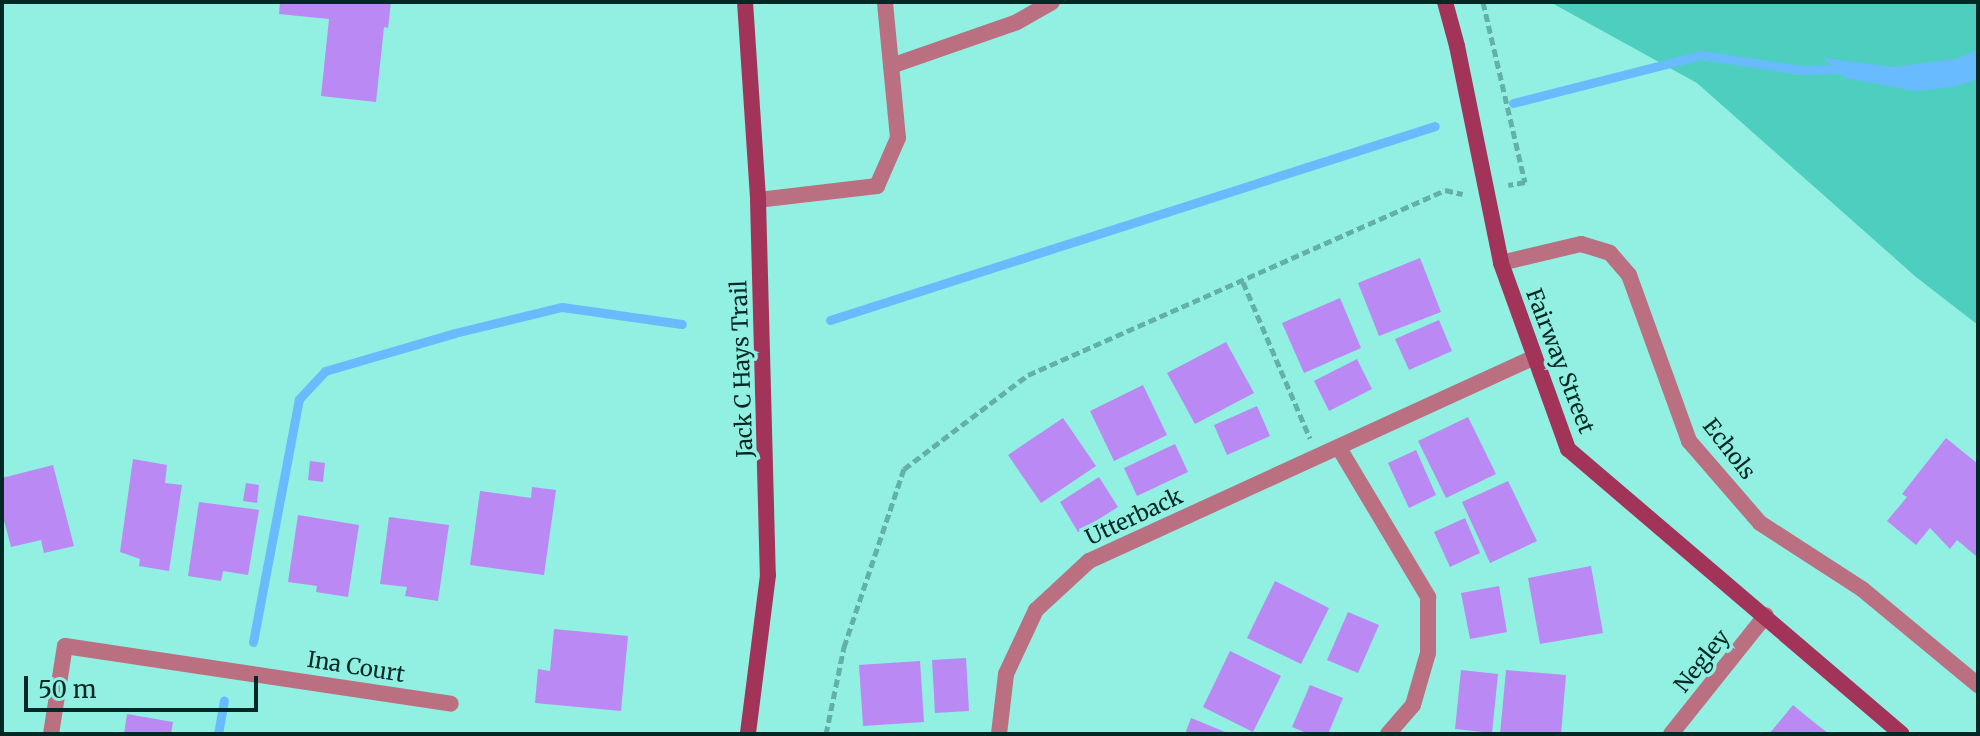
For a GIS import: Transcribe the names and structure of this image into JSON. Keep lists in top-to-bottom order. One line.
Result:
{"streets":{"street":["Fairway Street","Jack C Hays Trail","Echols","Utterback","Negley","Ina Court"]},"crossings":[["Fairway Street","Echols"],["Fairway Street","Utterback"],["Fairway Street","Negley"]],"scale_bar":"50 m"}
